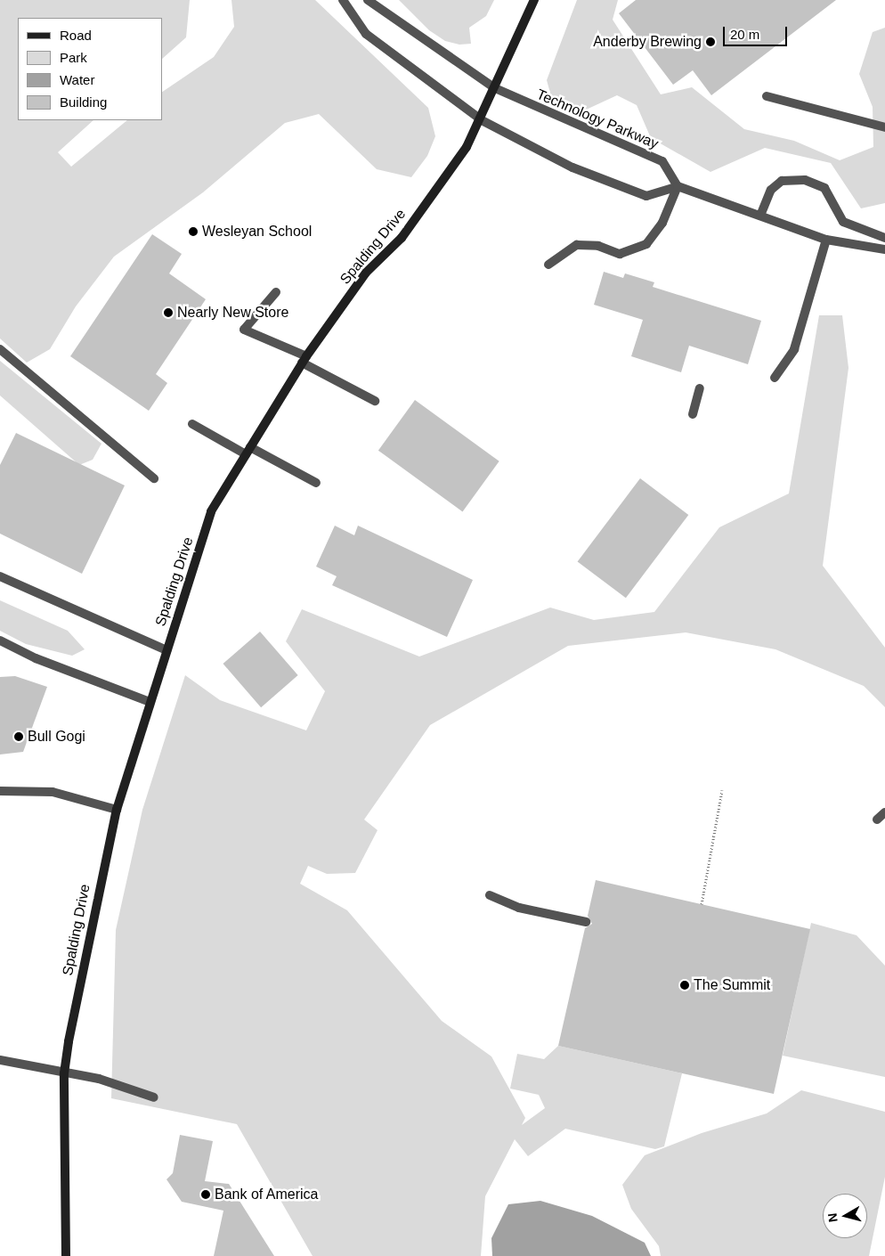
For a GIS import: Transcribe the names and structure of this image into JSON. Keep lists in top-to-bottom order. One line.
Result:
{"streets":{"main road":["Spalding Drive"],"street":["Technology Parkway"]},"crossings":[["Technology Parkway","Spalding Drive"]],"places":["Anderby Brewing","Wesleyan School","Nearly New Store","Bull Gogi","The Summit","Bank of America"],"legend":["Road","Park","Water","Building"],"scale_bar":"20 m","north":"left"}
